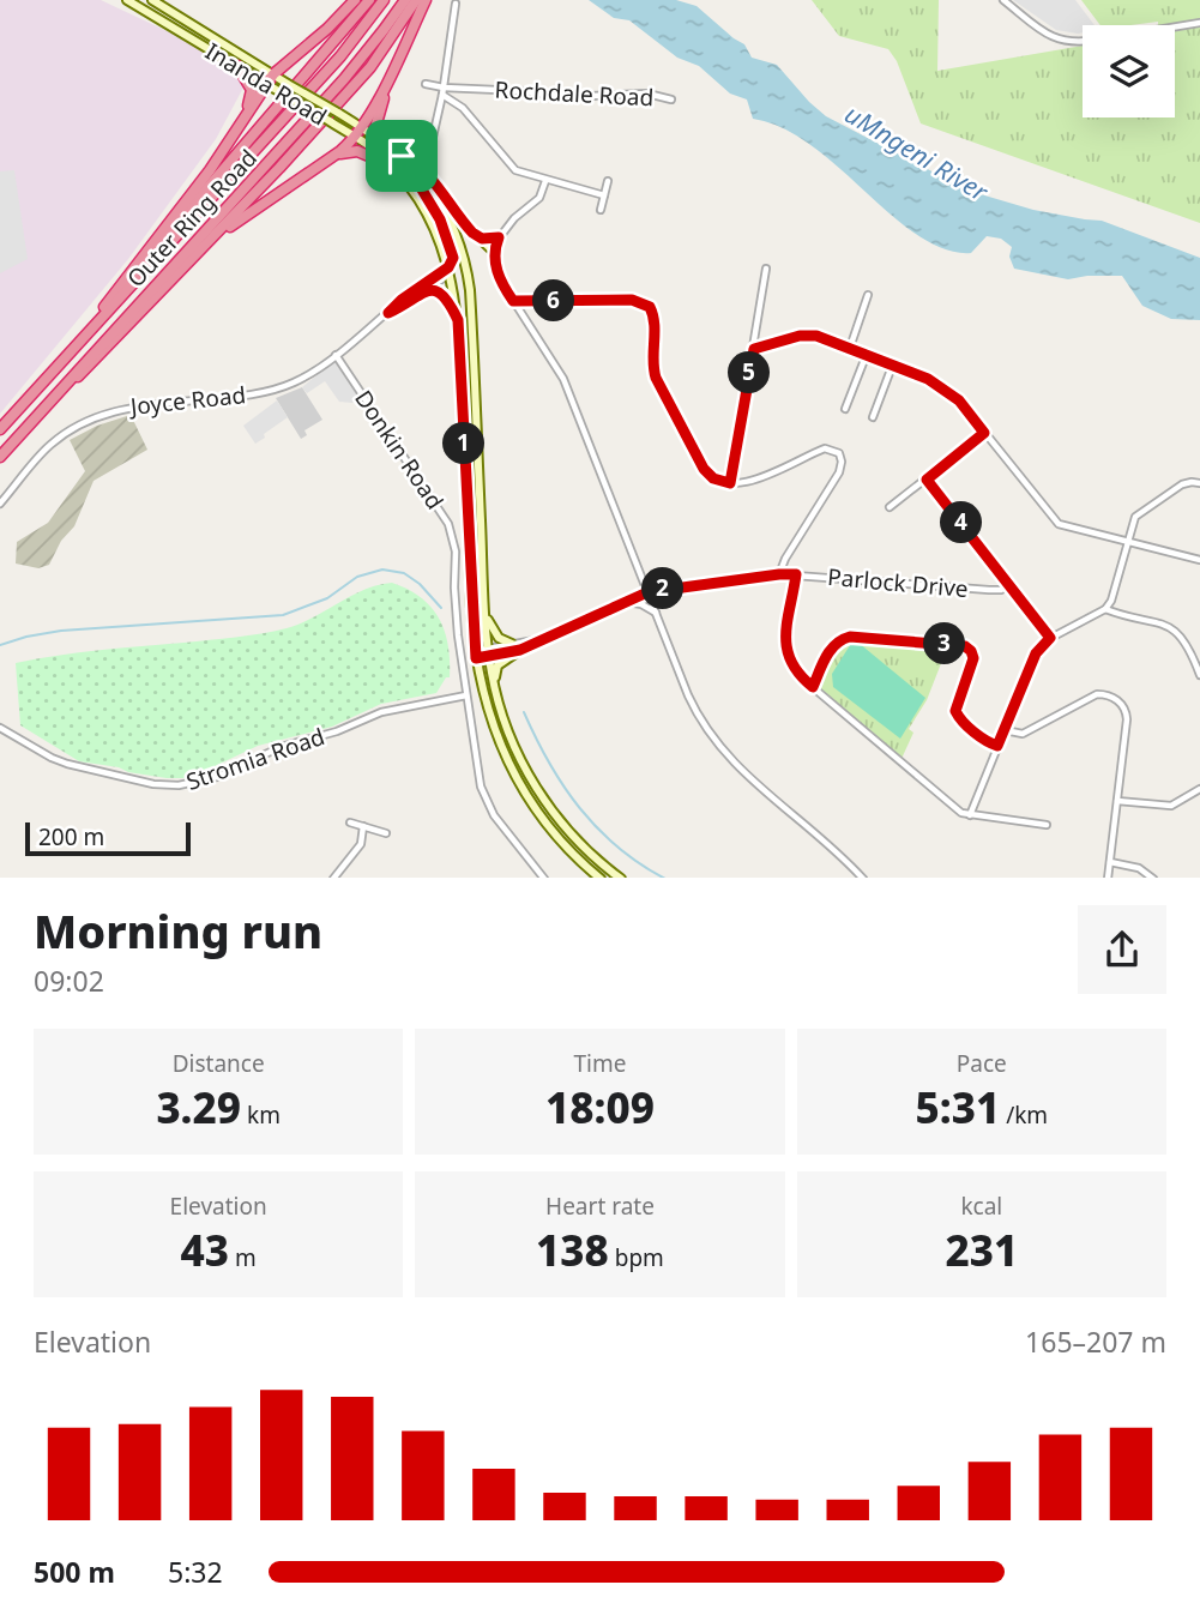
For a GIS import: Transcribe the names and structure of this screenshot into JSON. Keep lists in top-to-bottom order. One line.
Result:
{"streets":{"highway":["Outer Ring Road"],"main road":["Inanda Road"],"street":["Rochdale Road","Joyce Road","Donkin Road","Parlock Drive","Stromia Road"]},"crossings":[["Inanda Road","Joyce Road"],["Inanda Road","Parlock Drive"],["Joyce Road","Donkin Road"],["Donkin Road","Stromia Road"]],"water":["uMngeni River"],"scale_bar":"200 m","page":{"pins":["6","5","1","4","2","3"],"scale":"200 m","heading":["Morning run","09:02"],"stats":[["Distance","3.29 km"],["Time","18:09"],["Pace","5:31 /km"],["Elevation","43 m"],["Heart rate","138 bpm"],["kcal","231"]],"chart":["Elevation","165–207 m"],"list":[{"name":"500 m","note":"5:32"}]}}
